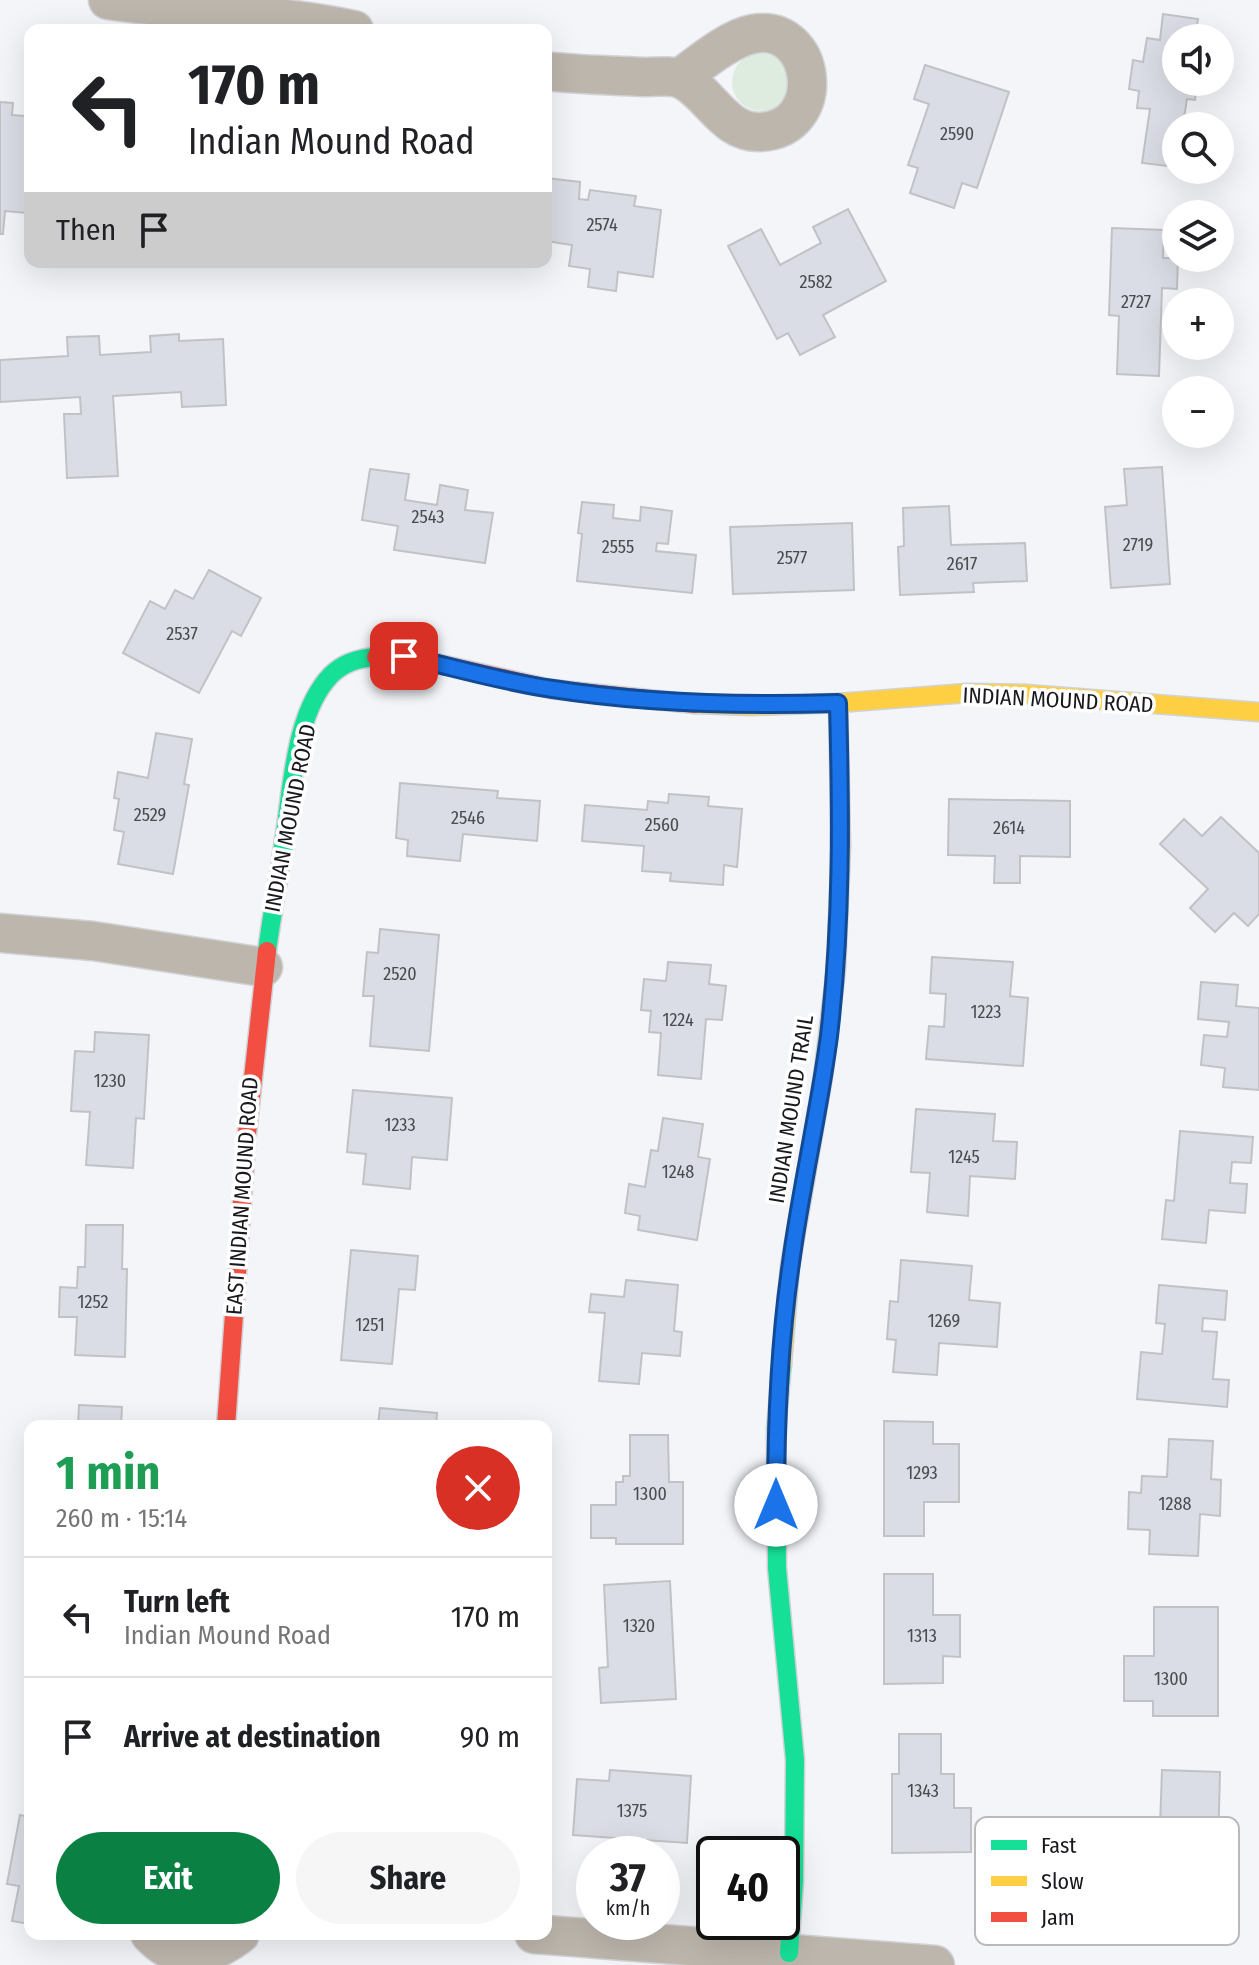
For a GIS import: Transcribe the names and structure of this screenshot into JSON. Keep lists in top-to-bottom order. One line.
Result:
{"streets":{"street":["INDIAN MOUND ROAD","INDIAN MOUND TRAIL","EAST INDIAN MOUND ROAD"]},"crossings":[["INDIAN MOUND ROAD","INDIAN MOUND TRAIL"],["INDIAN MOUND ROAD","EAST INDIAN MOUND ROAD"]],"house_numbers":["2590","2574","2582","2727","2543","2719","2555","2577","2617","2537","2529","2546","2560","2614","2520","1223","1224","1230","1233","1245","1248","1252","1269","1251","1293","1300","1288","1320","1313","1300","1343","1375"],"legend":["Fast","Slow","Jam"],"page":{"map_buttons":["+","−"],"turn":["170 m","Indian Mound Road"],"then":"Then","heading":["1 min","260 m · 15:14"],"list":[{"name":"Turn left","note":"Indian Mound Road","value":"170 m"},{"name":"Arrive at destination","value":"90 m"}],"buttons":["Exit","Share"],"speed":"37 km/h","limit":"40"}}
